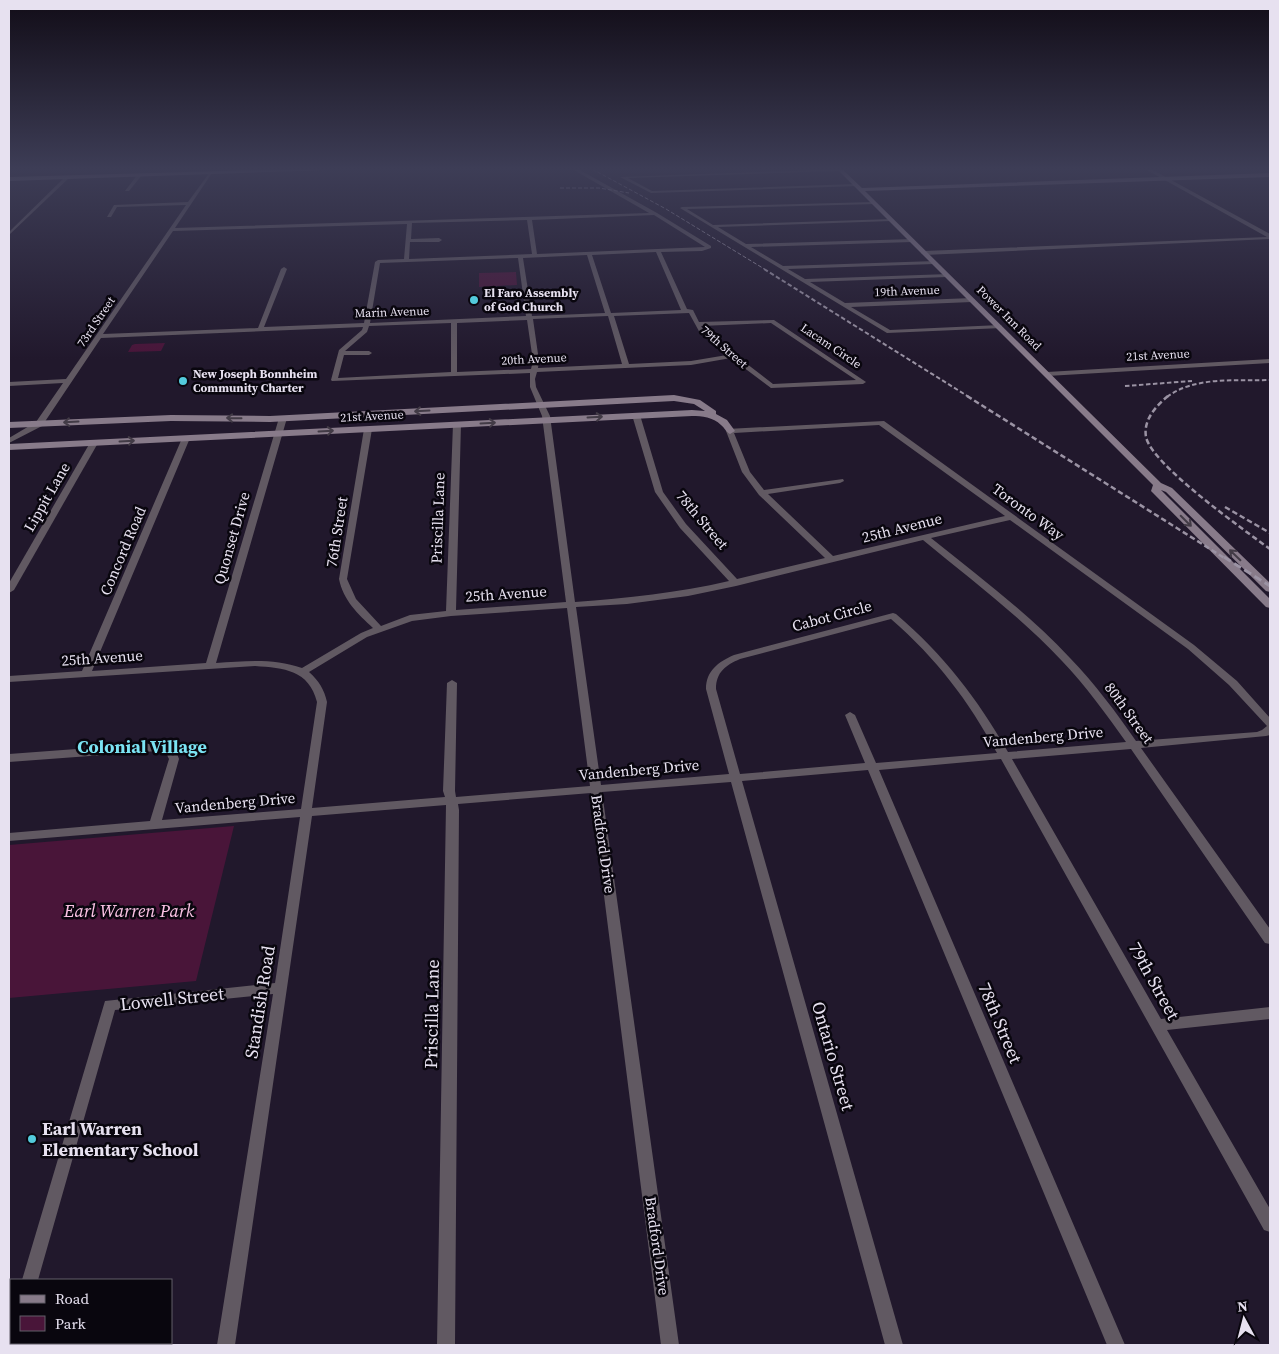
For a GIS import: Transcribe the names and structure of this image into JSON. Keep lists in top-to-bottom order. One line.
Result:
{"streets":{"street":["19th Avenue","Marin Avenue","Power Inn Road","73rd Street","Lacam Circle","79th Street","21st Avenue","20th Avenue","Lippit Lane","Toronto Way","Priscilla Lane","78th Street","25th Avenue","76th Street","Quonset Drive","Concord Road","Cabot Circle","80th Street","Vandenberg Drive","Bradford Drive","Lowell Street","Standish Road","Ontario Street"]},"crossings":[["19th Avenue","Power Inn Road"],["Marin Avenue","73rd Street"],["Marin Avenue","79th Street"],["Marin Avenue","Bradford Drive"],["Power Inn Road","21st Avenue"],["73rd Street","21st Avenue"],["Lacam Circle","79th Street"],["79th Street","20th Avenue"],["79th Street","Cabot Circle"],["79th Street","Vandenberg Drive"],["21st Avenue","Lippit Lane"],["21st Avenue","Priscilla Lane"],["21st Avenue","78th Street"],["21st Avenue","76th Street"],["21st Avenue","Quonset Drive"],["21st Avenue","Concord Road"],["21st Avenue","Bradford Drive"],["20th Avenue","Bradford Drive"],["Toronto Way","25th Avenue"],["Priscilla Lane","25th Avenue"],["Priscilla Lane","Vandenberg Drive"],["78th Street","25th Avenue"],["78th Street","Vandenberg Drive"],["25th Avenue","76th Street"],["25th Avenue","Quonset Drive"],["25th Avenue","Concord Road"],["25th Avenue","80th Street"],["25th Avenue","Bradford Drive"],["25th Avenue","Standish Road"],["Cabot Circle","Vandenberg Drive"],["Cabot Circle","Ontario Street"],["80th Street","Vandenberg Drive"],["Vandenberg Drive","Bradford Drive"],["Vandenberg Drive","Standish Road"],["Vandenberg Drive","Ontario Street"],["Lowell Street","Standish Road"]],"districts":["Colonial Village"],"parks":["Earl Warren Park"],"places":["El Faro Assembly of God Church","New Joseph Bonnheim Community Charter","Earl Warren Elementary School"],"legend":["Road","Park"],"north":"top"}
